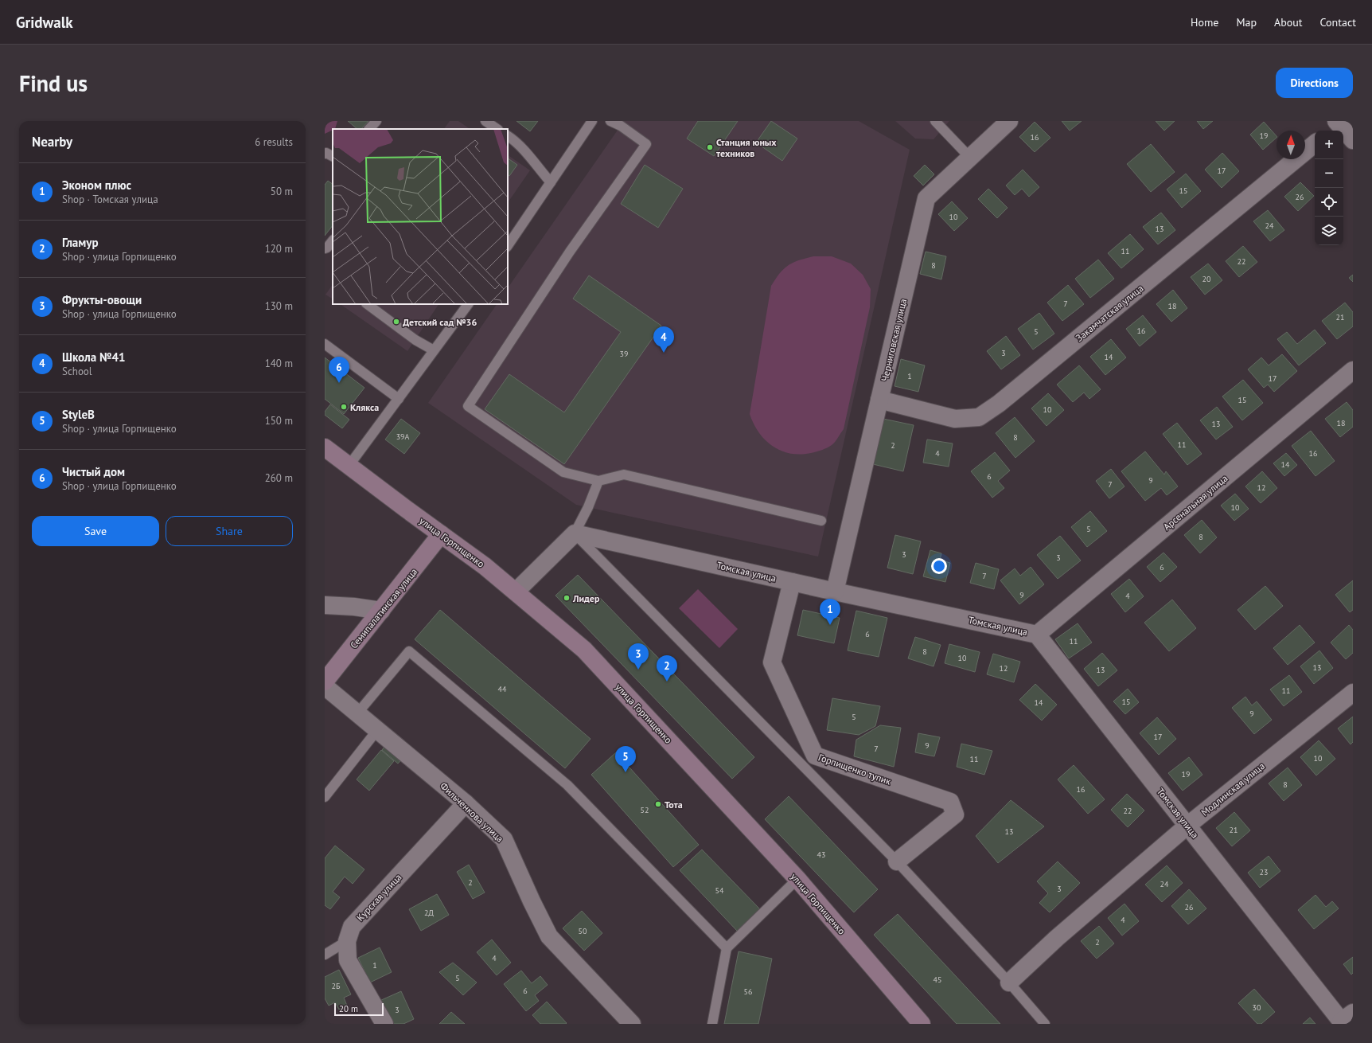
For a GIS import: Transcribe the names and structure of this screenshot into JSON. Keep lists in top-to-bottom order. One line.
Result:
{"streets":{"main road":["улица Горпищенко","Семипалатинская улица"],"street":["Закамчатская улица","Черниговская улица","Арсенальная улица","Томская улица","Горпищенко тупик","Модлинская улица","Фильченкова улица","Курская улица"]},"crossings":[["Закамчатская улица","Черниговская улица"],["Черниговская улица","Томская улица"],["Арсенальная улица","Томская улица"],["улица Горпищенко","Семипалатинская улица"],["Томская улица","Горпищенко тупик"],["Томская улица","Модлинская улица"],["Фильченкова улица","Курская улица"]],"places":["Станция юных техников","Детский сад №36","Клякса","Лидер","Тота"],"house_numbers":["19","16","17","15","26","10","24","13","11","22","8","20","7","18","21","16","5","3","39","14","1","17","15","10","18","13","39А","8","11","2","4","16","14","6","9","7","12","10","5","8","3","3","6","7","9","4","6","11","8","10","13","12","13","44","11","15","14","9","5","17","9","7","10","11","19","8","16","52","22","21","13","43","23","2","24","3","54","26","2Д","4","50","2","4","1","5","45","2Б","6","56","30","3"],"scale_bar":"20 m","north":"top","page":{"header":"Gridwalk","nav":["Home","Map","About","Contact"],"buttons":["Directions",["Save","Share"]],"title":"Find us","heading":["Nearby","6 results"],"map_buttons":["+","−"],"list":[{"mark":"1","name":"Эконом плюс","note":"Shop · Томская улица","value":"50 m"},{"mark":"2","name":"Гламур","note":"Shop · улица Горпищенко","value":"120 m"},{"mark":"3","name":"Фрукты-овощи","note":"Shop · улица Горпищенко","value":"130 m"},{"mark":"4","name":"Школа №41","note":"School","value":"140 m"},{"mark":"5","name":"StyleB","note":"Shop · улица Горпищенко","value":"150 m"},{"mark":"6","name":"Чистый дом","note":"Shop · улица Горпищенко","value":"260 m"}],"pins":["4","6","1","3","2","5"],"scale":"20 m"}}
